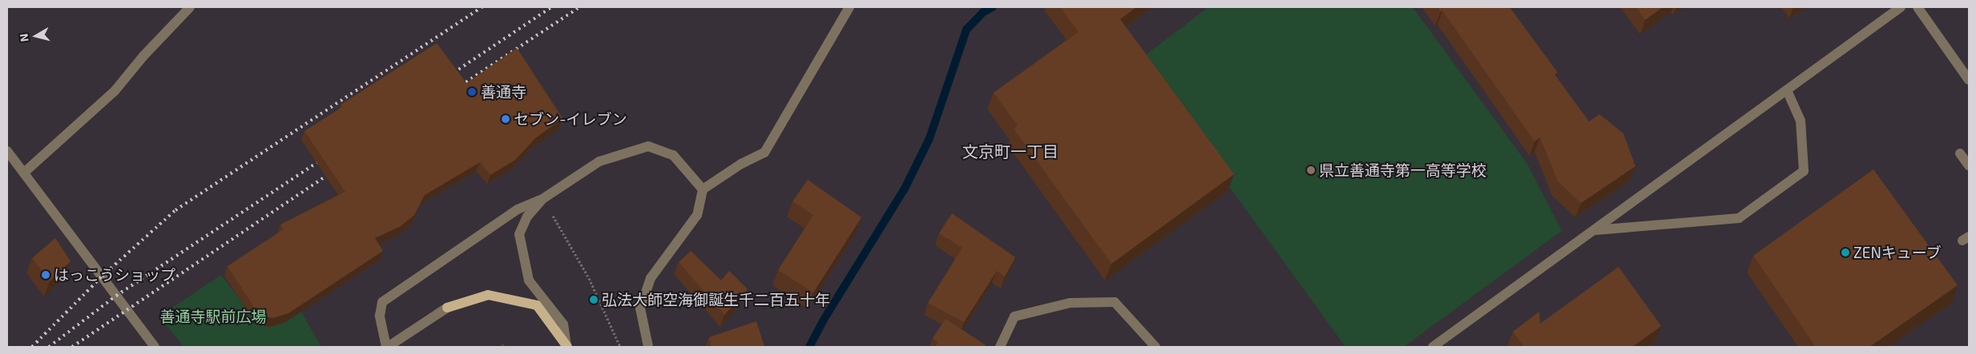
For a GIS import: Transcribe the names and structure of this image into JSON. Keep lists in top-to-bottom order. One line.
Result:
{"districts":["文京町一丁目"],"parks":["善通寺駅前広場"],"places":["善通寺","セブン-イレブン","県立善通寺第一高等学校","ZENキューブ","はっこうショップ","弘法大師空海御誕生千二百五十年"],"north":"left"}
